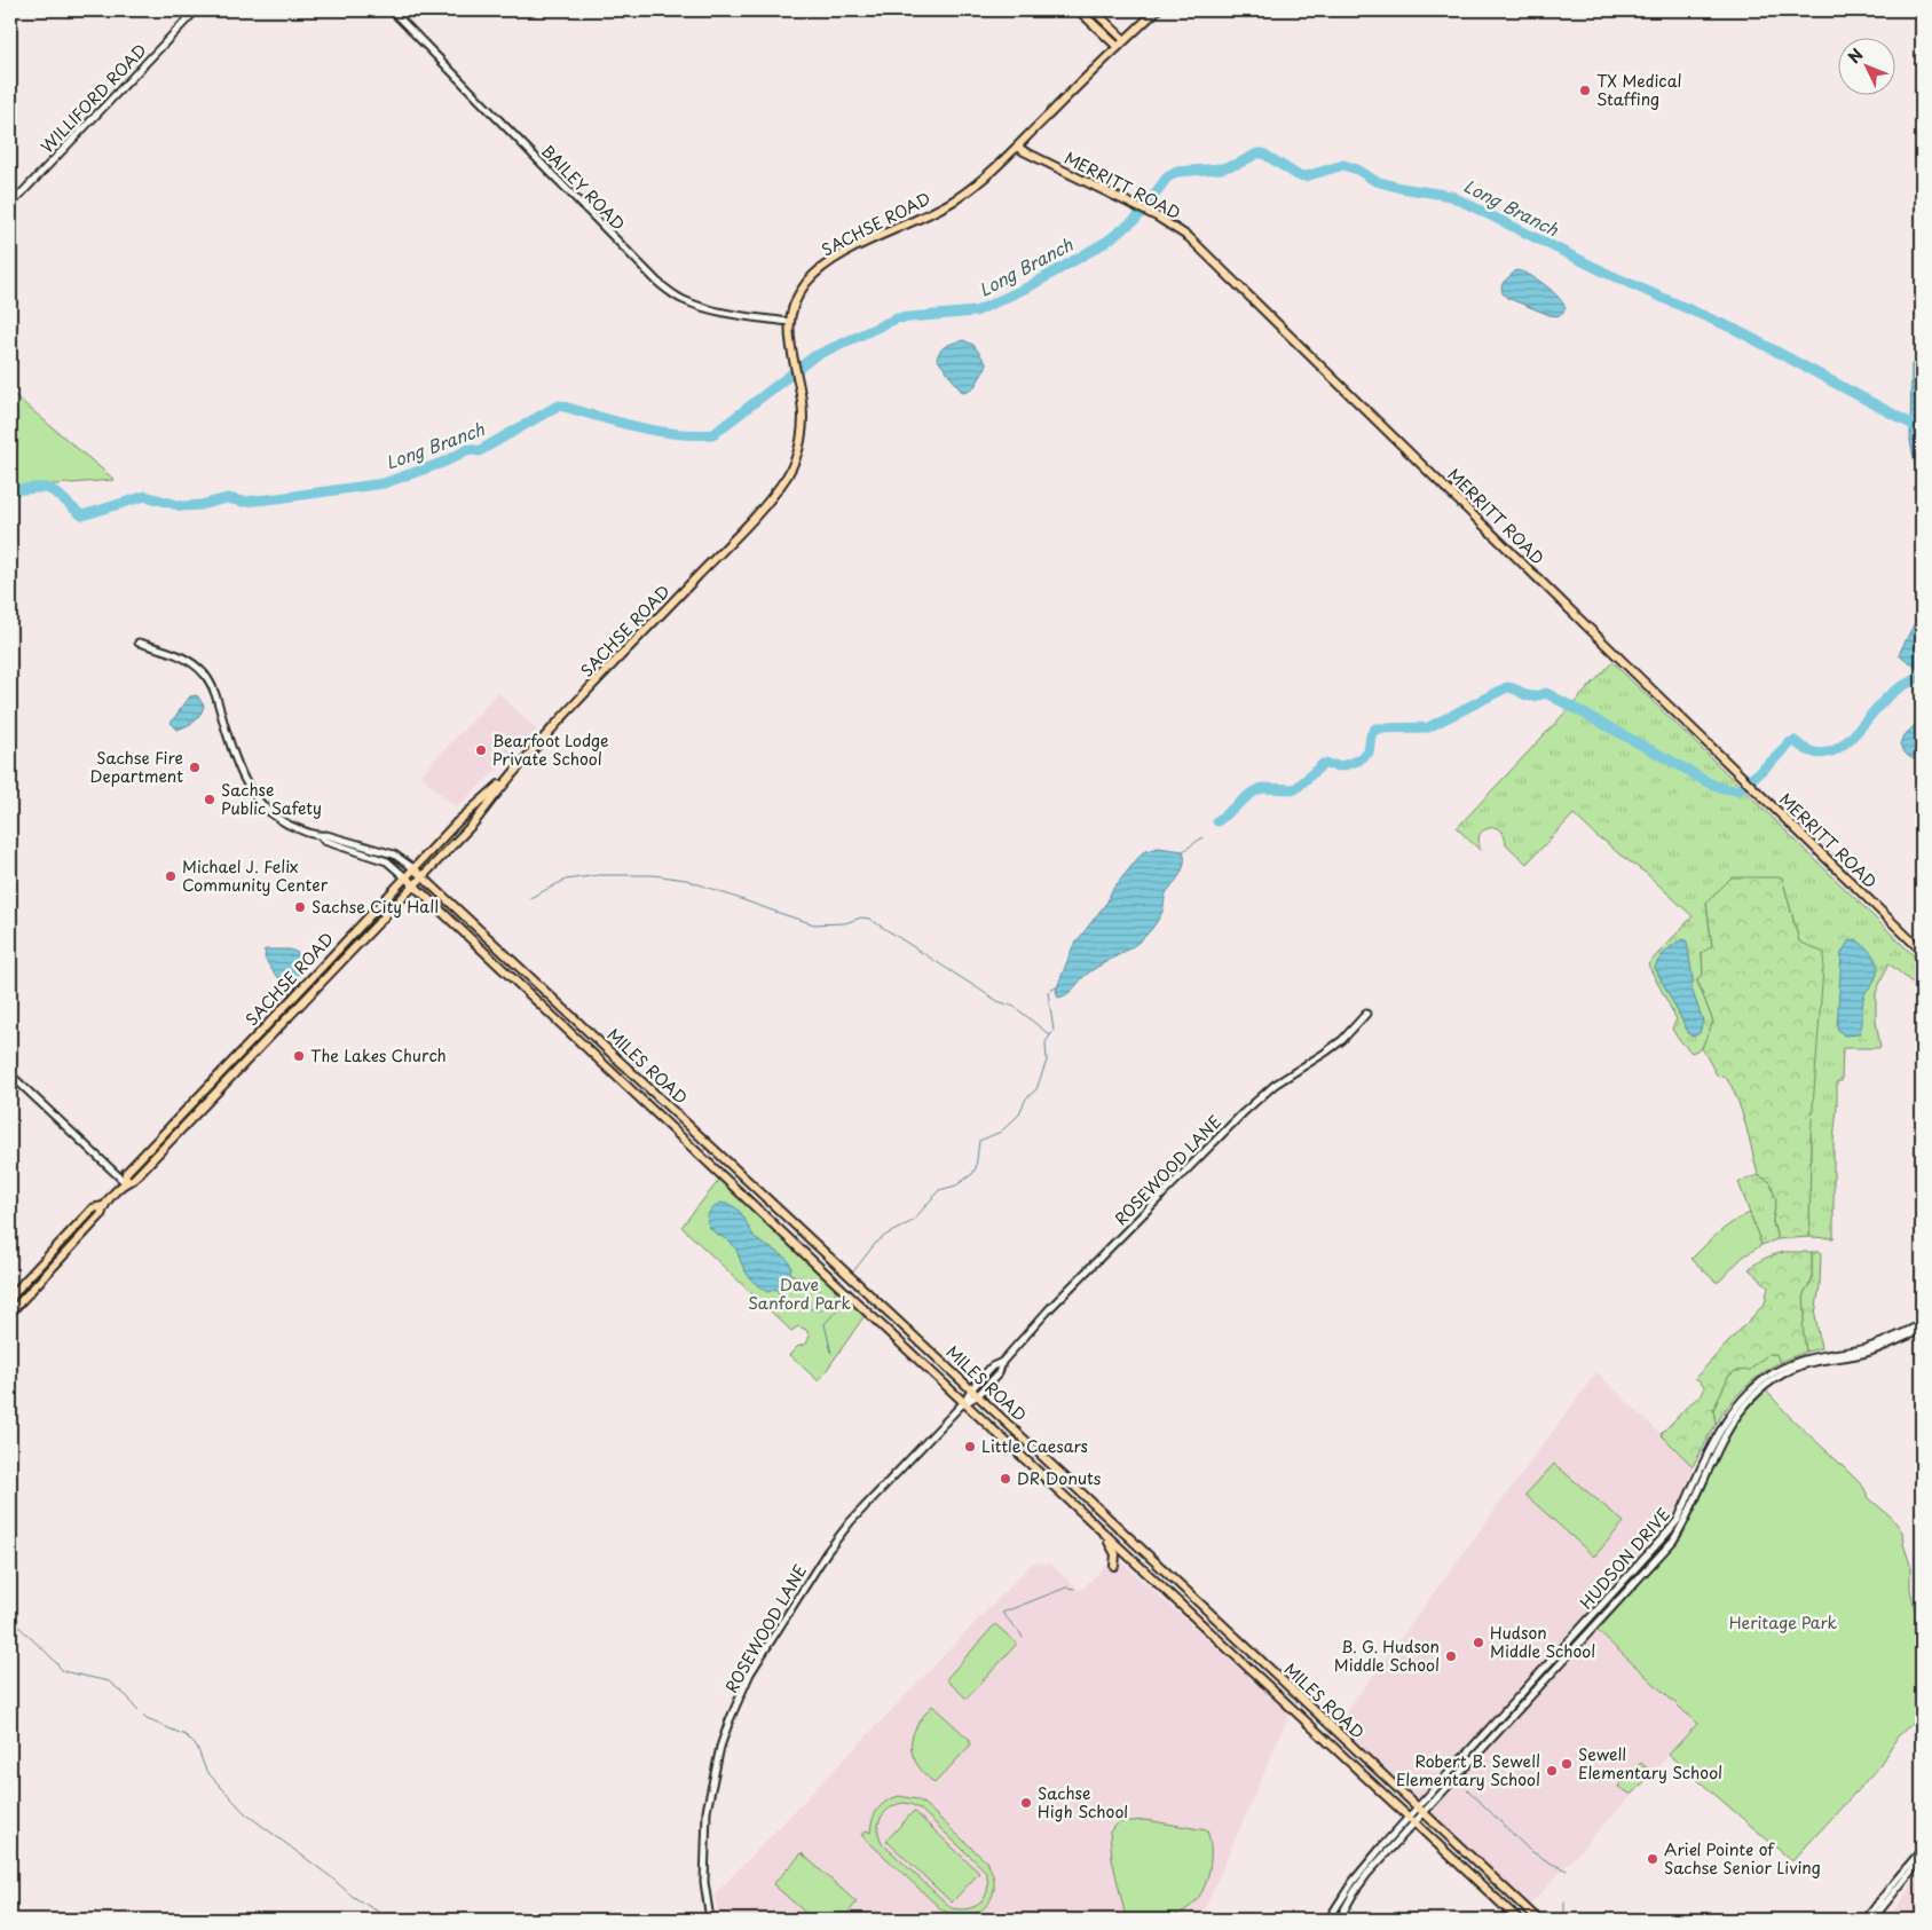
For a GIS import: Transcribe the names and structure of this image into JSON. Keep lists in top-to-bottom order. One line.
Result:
{"streets":{"main road":["MERRITT ROAD","SACHSE ROAD","MILES ROAD"],"street":["WILLIFORD ROAD","BAILEY ROAD","ROSEWOOD LANE","HUDSON DRIVE"]},"crossings":[["MERRITT ROAD","SACHSE ROAD"],["BAILEY ROAD","SACHSE ROAD"],["SACHSE ROAD","MILES ROAD"],["MILES ROAD","ROSEWOOD LANE"],["MILES ROAD","HUDSON DRIVE"]],"water":["Long Branch"],"parks":["Dave Sanford Park","Heritage Park"],"places":["TX Medical Staffing","Bearfoot Lodge Private School","Sachse Fire Department","Sachse Public Safety","Michael J. Felix Community Center","Sachse City Hall","The Lakes Church","Little Caesars","DR Donuts","Hudson Middle School","B. G. Hudson Middle School","Sewell Elementary School","Robert B. Sewell Elementary School","Sachse High School","Ariel Pointe of Sachse Senior Living"],"north":"top left"}
